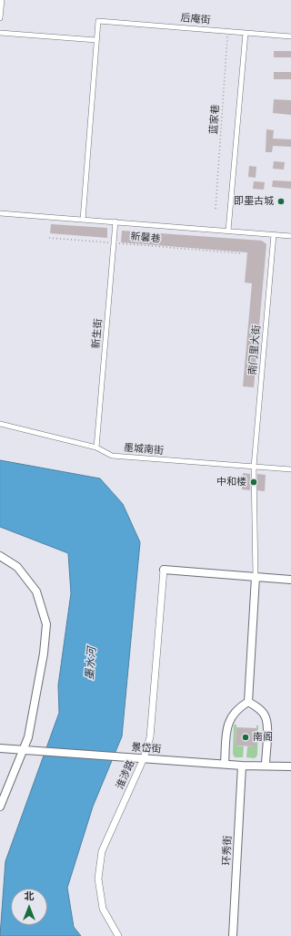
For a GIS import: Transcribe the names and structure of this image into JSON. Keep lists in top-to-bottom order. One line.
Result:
{"streets":{"street":["后庵街","新生街","南门里大街","墨城南街","景岱街","淮涉路","环秀街"],"path":["蓝家巷","新馨巷"]},"crossings":[["后庵街","蓝家巷"],["新馨巷","新生街"],["新生街","墨城南街"],["南门里大街","墨城南街"],["景岱街","淮涉路"],["景岱街","环秀街"]],"water":["墨水河"],"places":["即墨古城","中和楼","南阁"],"north":"top"}
